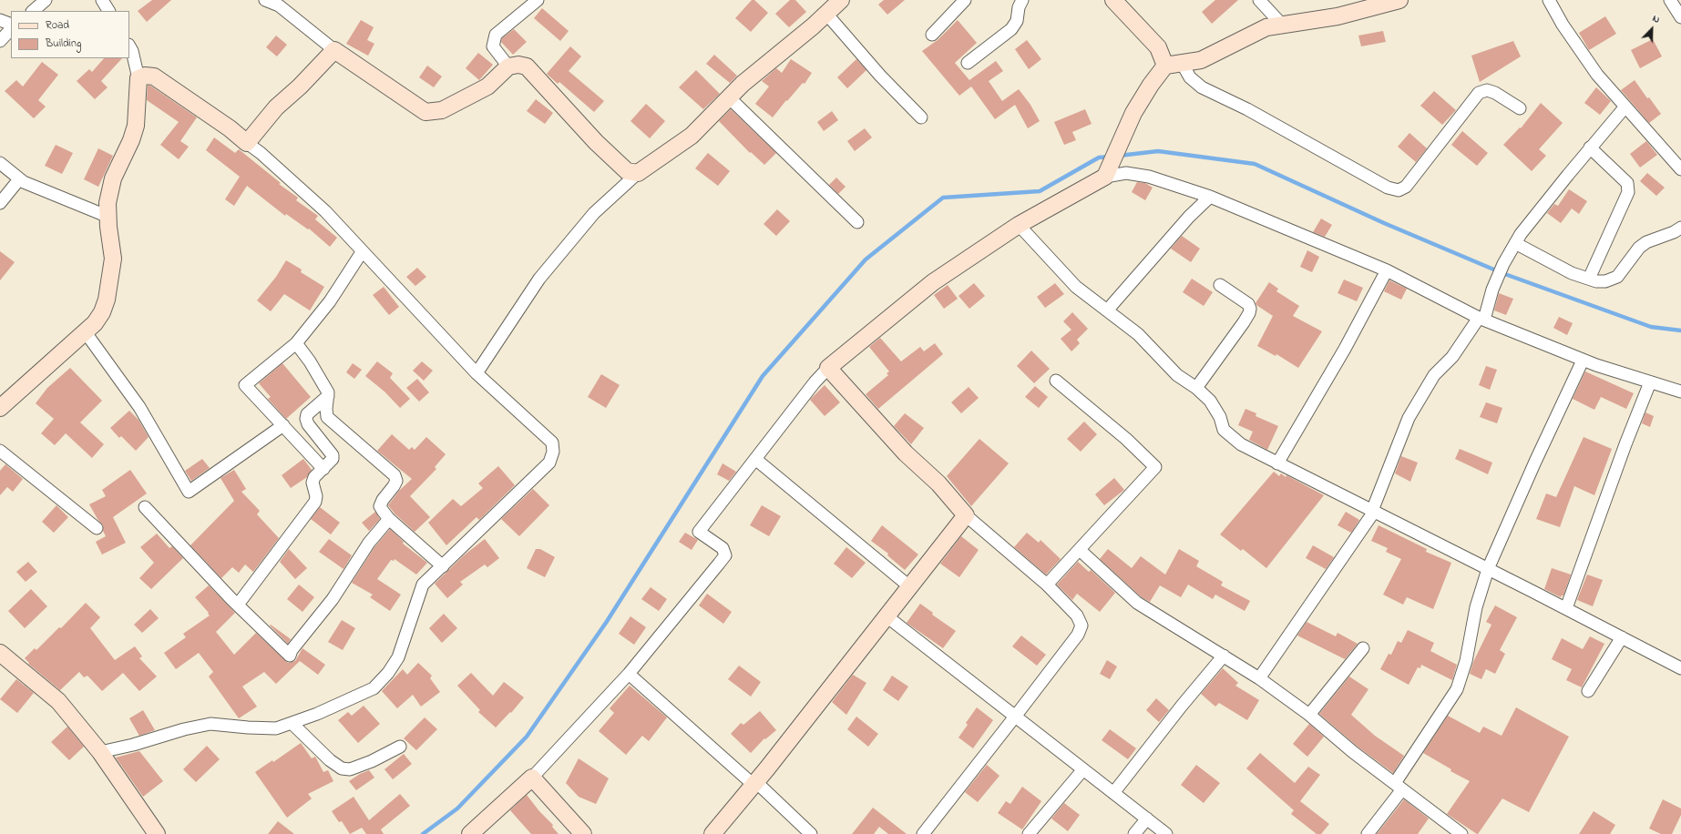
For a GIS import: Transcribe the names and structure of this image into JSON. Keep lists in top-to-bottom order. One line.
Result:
{"legend":["Road","Building"],"north":"top right"}
